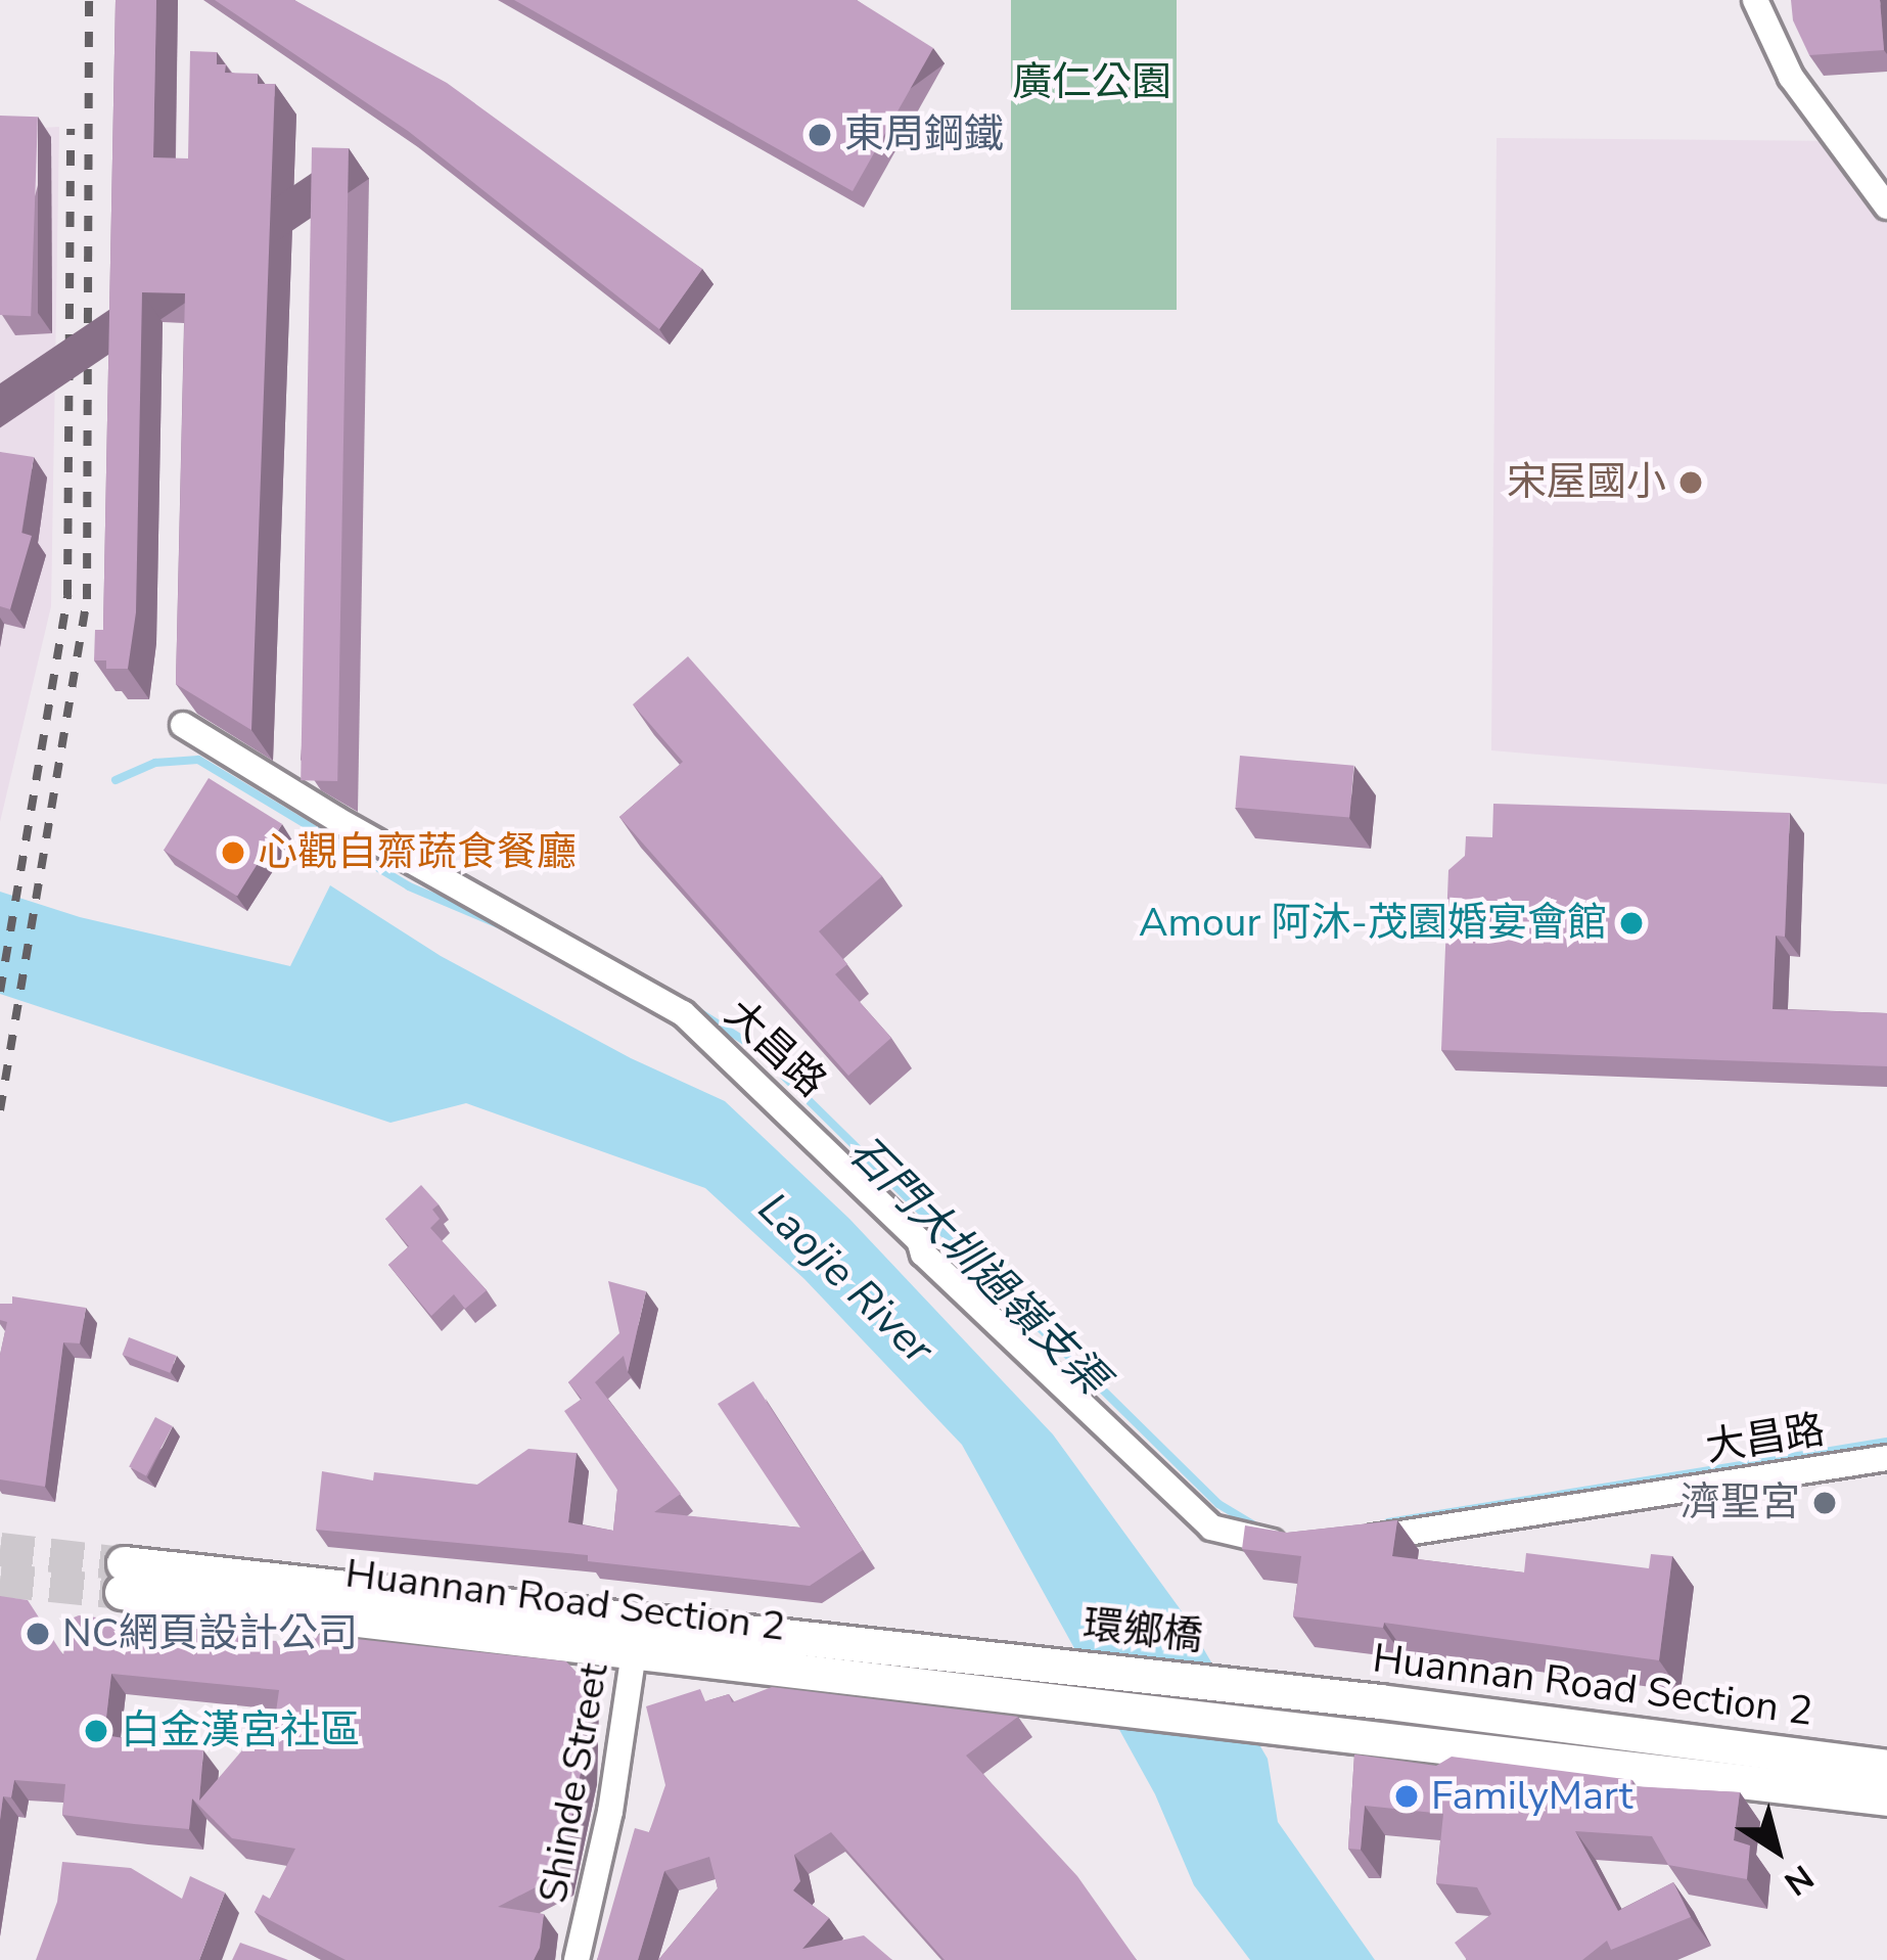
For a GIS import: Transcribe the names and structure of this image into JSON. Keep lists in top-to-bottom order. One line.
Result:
{"streets":{"main road":["Huannan Road Section 2","環鄉橋"],"street":["大昌路","Shinde Street"]},"crossings":[["Huannan Road Section 2","環鄉橋"],["Huannan Road Section 2","Shinde Street"]],"water":["石門大圳過嶺支渠","Laojie River"],"parks":["廣仁公園"],"places":["東周鋼鐵","宋屋國小","心觀自齋蔬食餐廳","Amour 阿沐-茂園婚宴會館","濟聖宮","NC網頁設計公司","白金漢宮社區","FamilyMart"],"north":"bottom right"}
